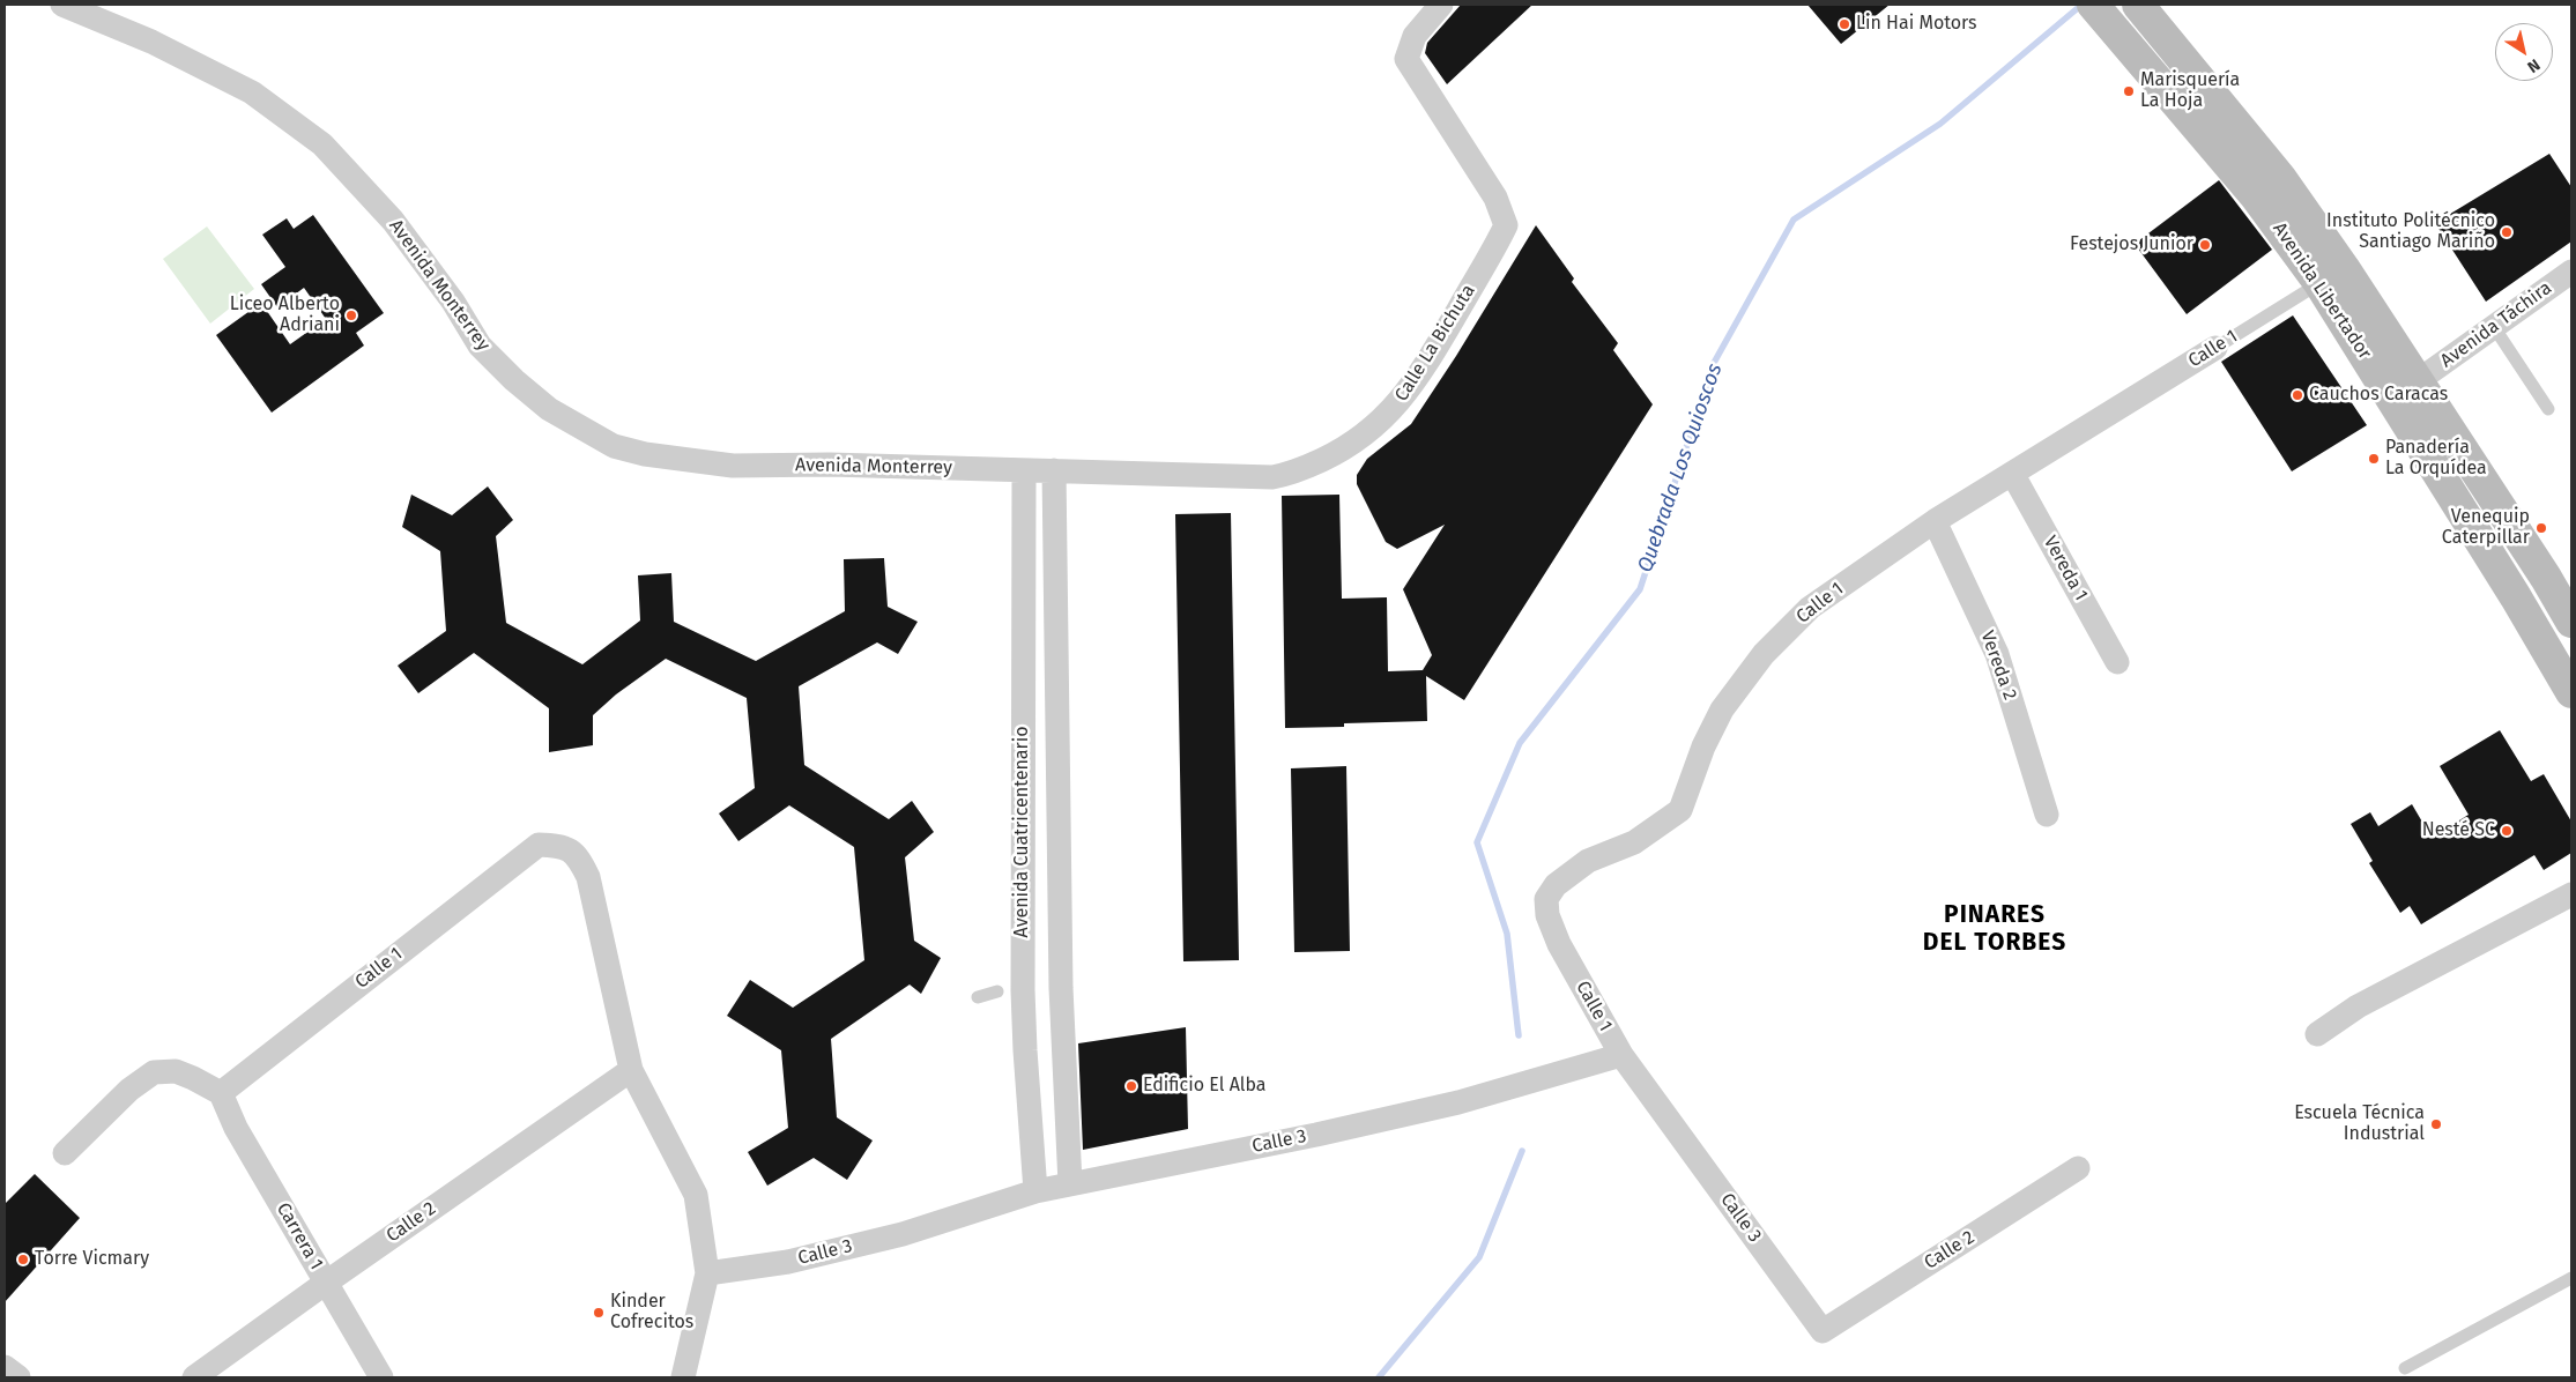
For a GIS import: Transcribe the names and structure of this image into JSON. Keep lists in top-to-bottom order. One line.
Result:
{"streets":{"main road":["Avenida Libertador"],"street":["Avenida Monterrey","Avenida Táchira","Calle La Bichuta","Calle 1","Vereda 1","Vereda 2","Avenida Cuatricentenario","Calle 3","Calle 2","Carrera 1"]},"crossings":[["Avenida Monterrey","Calle La Bichuta"],["Avenida Monterrey","Avenida Cuatricentenario"],["Avenida Libertador","Avenida Táchira"],["Avenida Libertador","Calle 1"],["Calle La Bichuta","Avenida Cuatricentenario"],["Calle 1","Vereda 1"],["Calle 1","Vereda 2"],["Calle 1","Calle 3"],["Calle 1","Calle 2"],["Calle 1","Carrera 1"],["Avenida Cuatricentenario","Calle 3"],["Calle 3","Calle 2"],["Calle 2","Carrera 1"]],"districts":["PINARES DEL TORBES"],"water":["Quebrada Los Quioscos"],"places":["Lin Hai Motors","Marisquería La Hoja","Instituto Politécnico Santiago Mariño","Festejos Junior","Liceo Alberto Adriani","Cauchos Caracas","Panadería La Orquídea","Venequip Caterpillar","Nesté SC","Edificio El Alba","Escuela Técnica Industrial","Torre Vicmary","Kinder Cofrecitos"],"north":"bottom right"}
